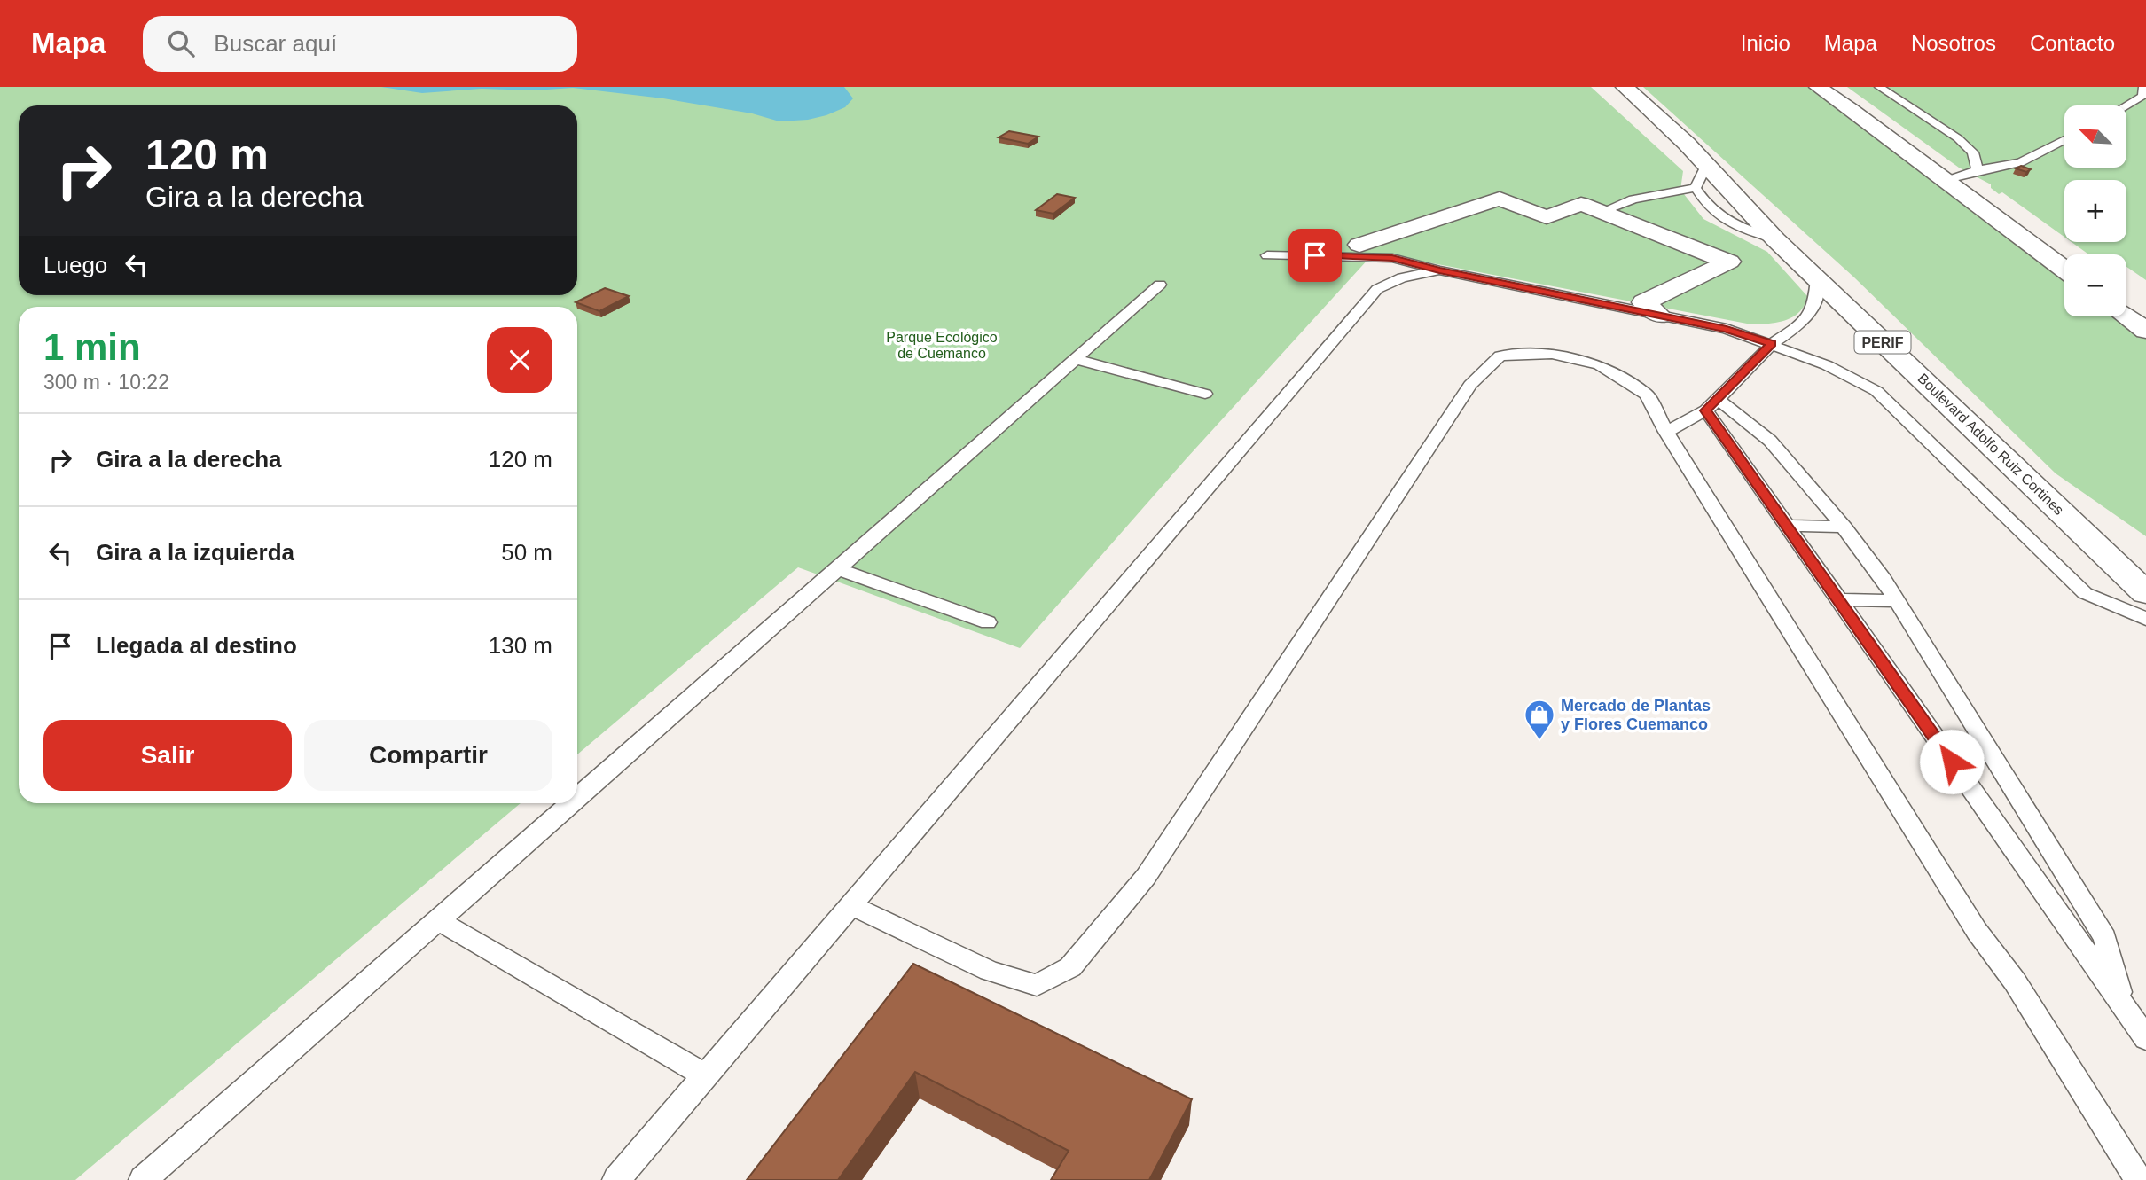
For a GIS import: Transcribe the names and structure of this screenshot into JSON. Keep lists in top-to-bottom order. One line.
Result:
{"streets":{"main road":["PERIF","Boulevard Adolfo Ruiz Cortines"]},"parks":["Parque Ecológico de Cuemanco"],"places":{"shop":["Mercado de Plantas y Flores Cuemanco"]},"north":"top left","page":{"header":"Mapa","search":"Buscar aquí","nav":["Inicio","Mapa","Nosotros","Contacto"],"map_buttons":["+","−"],"turn":["120 m","Gira a la derecha"],"then":"Luego","heading":["1 min","300 m · 10:22"],"list":[{"name":"Gira a la derecha","value":"120 m"},{"name":"Gira a la izquierda","value":"50 m"},{"name":"Llegada al destino","value":"130 m"}],"buttons":["Salir","Compartir"]}}
